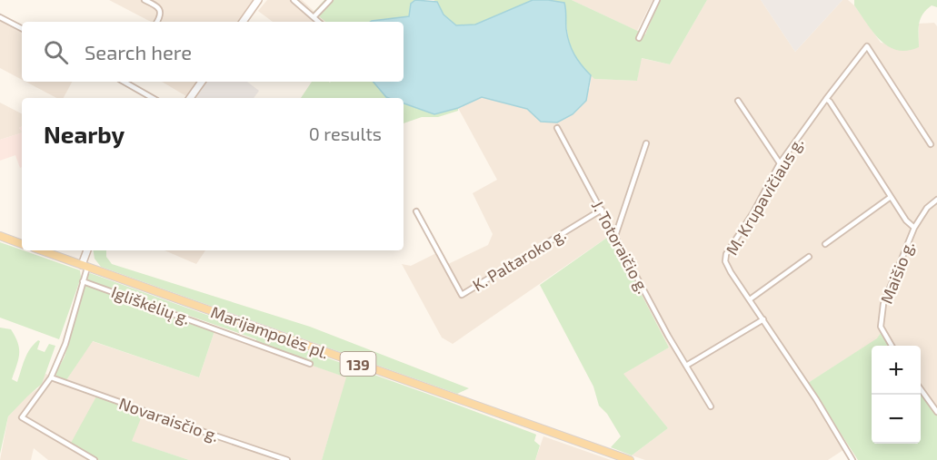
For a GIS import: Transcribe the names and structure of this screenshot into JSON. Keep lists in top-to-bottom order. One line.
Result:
{"streets":{"main road":["Marijampolės pl.","139"],"street":["M. Krupavičiaus g.","J. Totoraičio g.","K. Paltaroko g.","Maišio g.","Igliškėlių g.","Novaraisčio g."]},"crossings":[["J. Totoraičio g.","K. Paltaroko g."]],"page":{"search":"Search here","heading":["Nearby","0 results"],"map_buttons":["+","−"]}}
